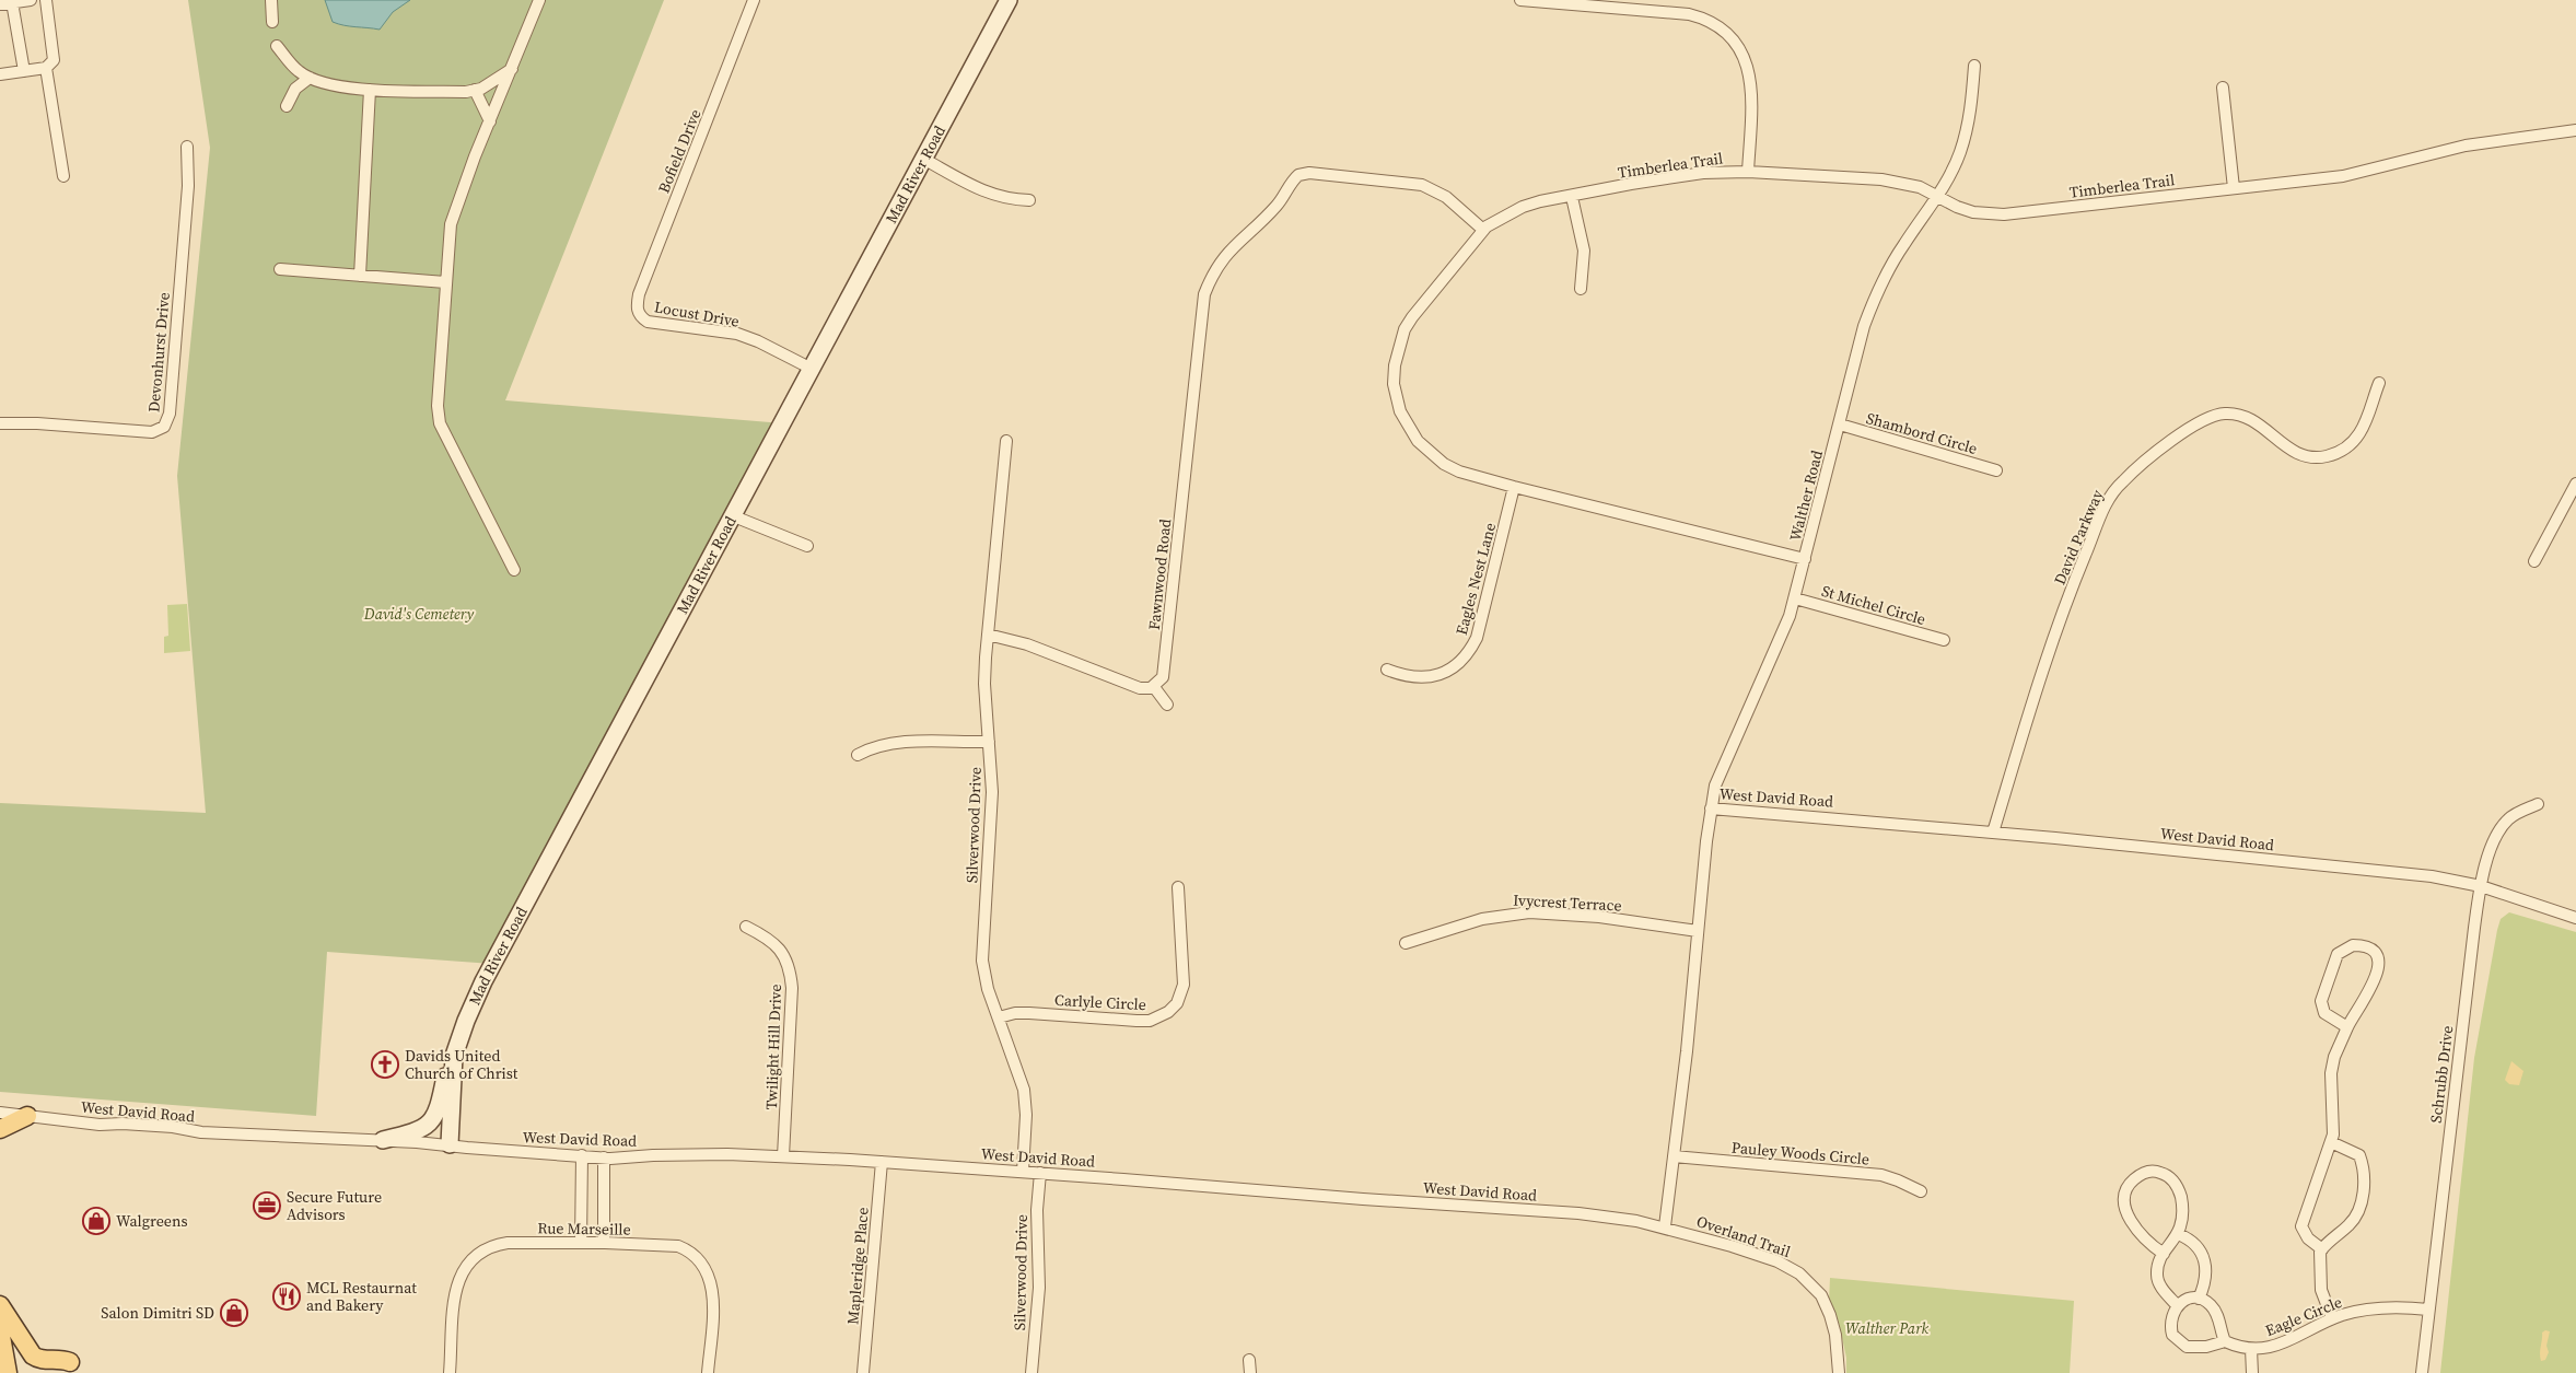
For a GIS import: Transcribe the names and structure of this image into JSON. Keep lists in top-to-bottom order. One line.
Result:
{"streets":{"street":["Bofield Drive","Timberlea Trail","Mad River Road","Locust Drive","Devonhurst Drive","Shambord Circle","Walther Road","David Parkway","Fawnwood Road","Eagles Nest Lane","St Michel Circle","West David Road","Silverwood Drive","Ivycrest Terrace","Carlyle Circle","Twilight Hill Drive","Schrubb Drive","Pauley Woods Circle","Rue Marseille","Overland Trail","Mapleridge Place","Eagle Circle"]},"crossings":[["Bofield Drive","Locust Drive"],["Timberlea Trail","Walther Road"],["Timberlea Trail","Fawnwood Road"],["Timberlea Trail","Eagles Nest Lane"],["Mad River Road","Locust Drive"],["Mad River Road","West David Road"],["Shambord Circle","Walther Road"],["Walther Road","St Michel Circle"],["Walther Road","West David Road"],["David Parkway","West David Road"],["West David Road","Silverwood Drive"],["West David Road","Ivycrest Terrace"],["West David Road","Twilight Hill Drive"],["West David Road","Schrubb Drive"],["West David Road","Pauley Woods Circle"],["West David Road","Overland Trail"],["West David Road","Mapleridge Place"],["Silverwood Drive","Carlyle Circle"],["Schrubb Drive","Eagle Circle"]],"parks":["David's Cemetery","Walther Park"],"places":{"church":["Davids United Church of Christ"],"office":["Secure Future Advisors"],"shop":["Walgreens","Salon Dimitri SD"],"restaurant":["MCL Restaurnat and Bakery"]}}
